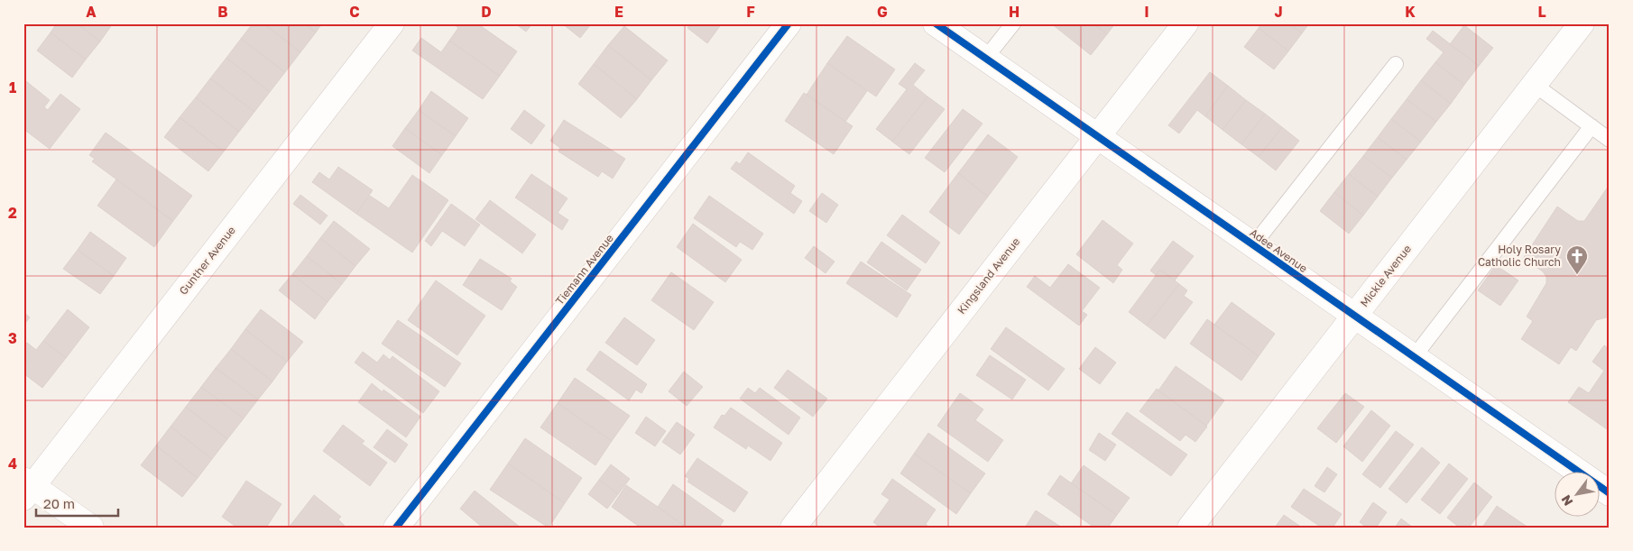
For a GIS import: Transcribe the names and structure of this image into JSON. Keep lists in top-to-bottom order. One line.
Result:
{"streets":{"street":["Adee Avenue","Gunther Avenue","Tiemann Avenue","Kingsland Avenue","Mickle Avenue"]},"crossings":[["Adee Avenue","Kingsland Avenue"],["Adee Avenue","Mickle Avenue"]],"places":{"church":["Holy Rosary Catholic Church"]},"scale_bar":"20 m","north":"bottom left","grid":{"columns":["A","B","C","D","E","F","G","H","I","J","K","L"],"rows":["1","2","3","4"]}}
